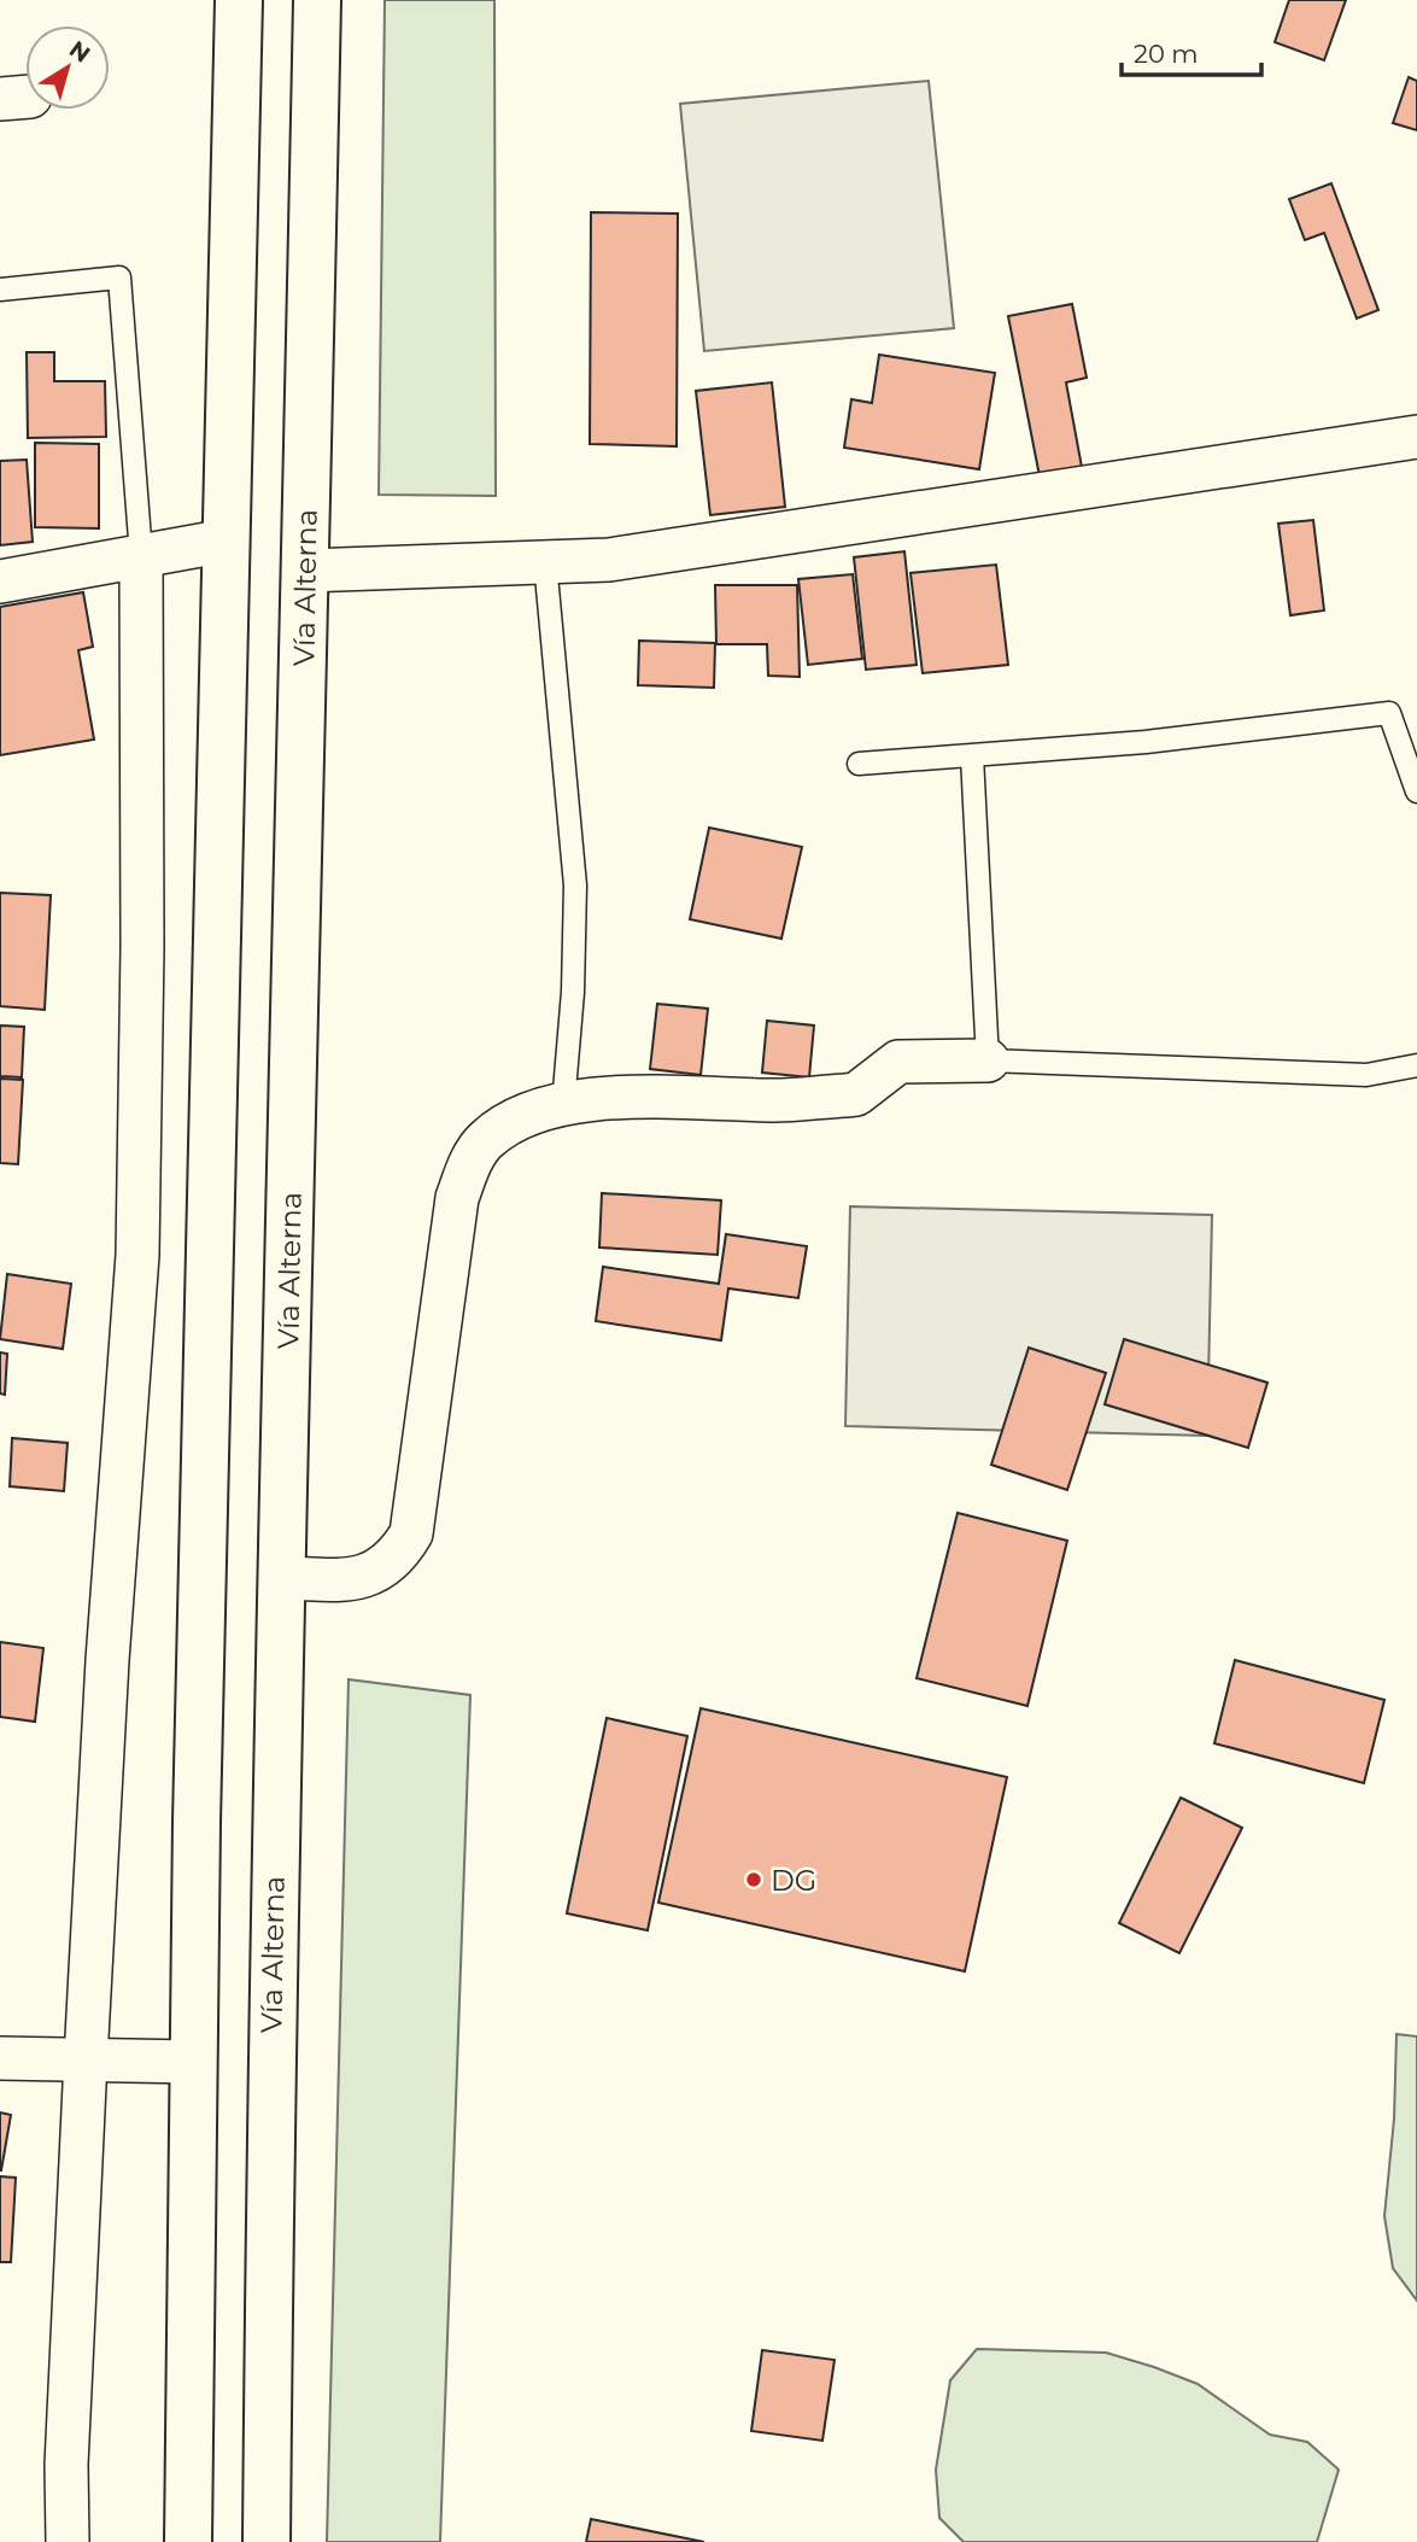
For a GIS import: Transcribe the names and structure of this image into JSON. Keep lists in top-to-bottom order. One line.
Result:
{"streets":{"highway":["Vía Alterna"]},"places":["DG"],"scale_bar":"20 m","north":"top right"}
